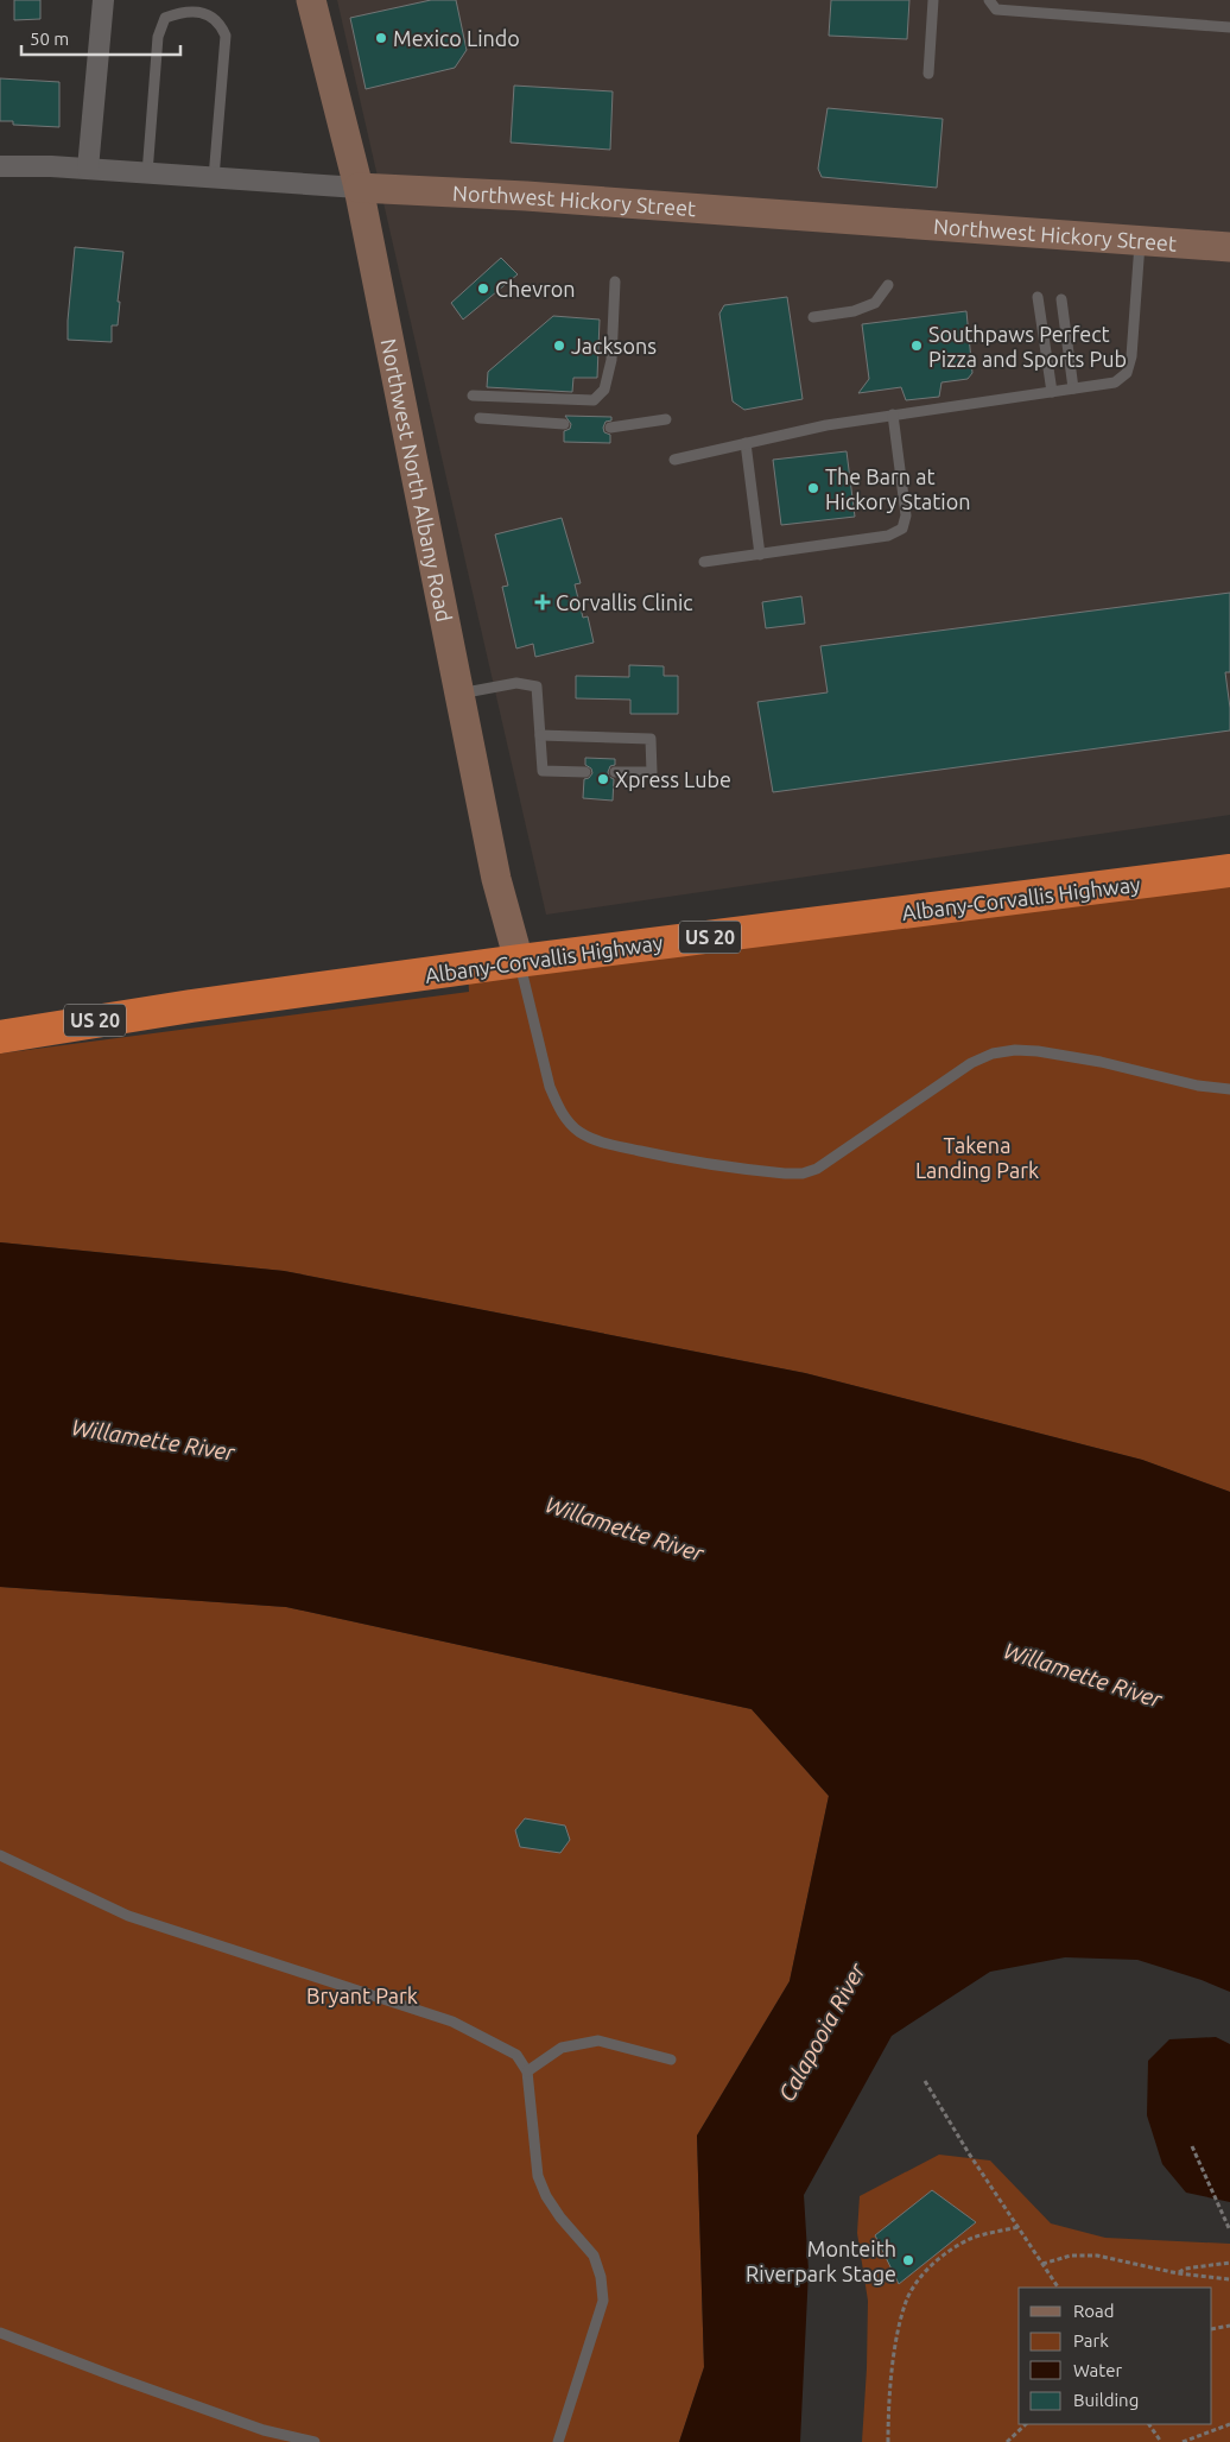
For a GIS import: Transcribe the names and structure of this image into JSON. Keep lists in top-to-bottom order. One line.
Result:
{"streets":{"highway":["Albany-Corvallis Highway","US 20"],"main road":["Northwest Hickory Street","Northwest North Albany Road"]},"crossings":[["Northwest Hickory Street","Northwest North Albany Road"],["Northwest North Albany Road","Albany-Corvallis Highway"]],"water":["Willamette River","Calapooia River"],"parks":["Takena Landing Park","Bryant Park"],"places":{"other":["Mexico Lindo","Chevron","Jacksons","Southpaws Perfect Pizza and Sports Pub","The Barn at Hickory Station","Xpress Lube","Monteith Riverpark Stage"],"health":["Corvallis Clinic"]},"legend":["Road","Park","Water","Building"],"scale_bar":"50 m"}
